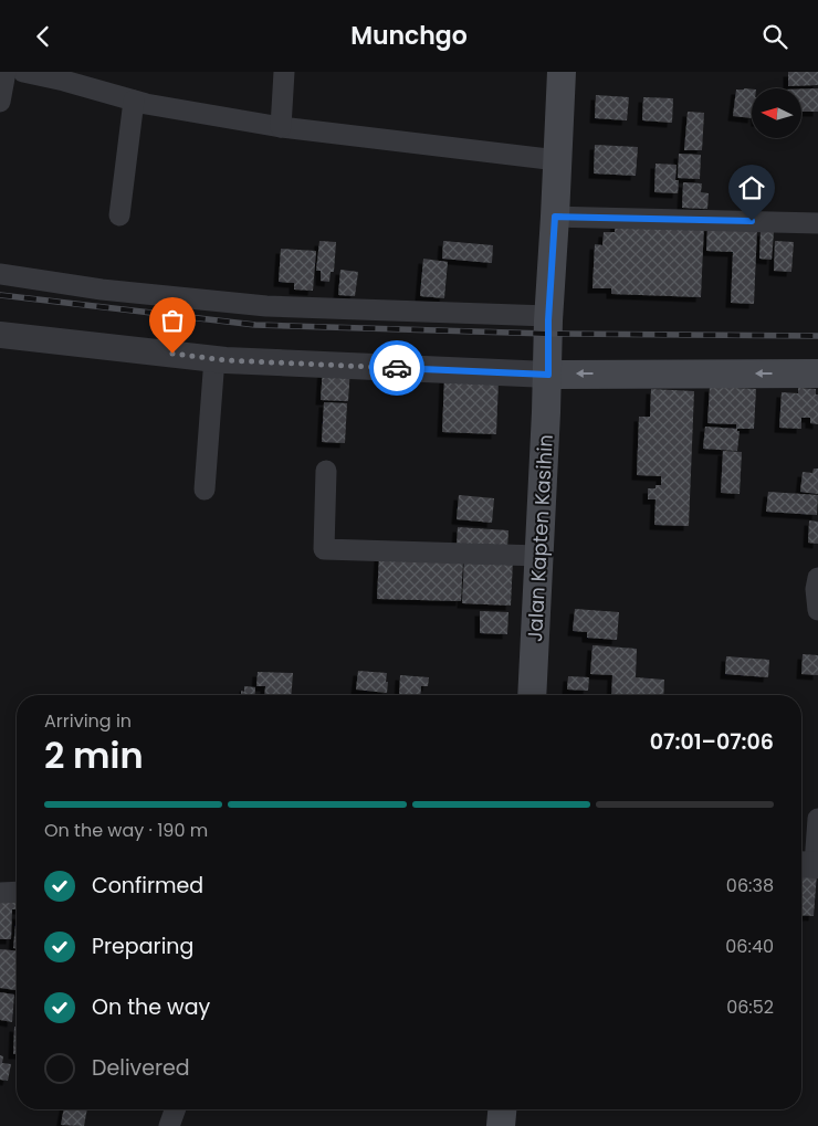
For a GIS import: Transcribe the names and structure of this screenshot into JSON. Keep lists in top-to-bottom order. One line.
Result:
{"streets":{"main road":["Jalan Kapten Kasihin"]},"north":"left","page":{"header":"Munchgo","heading":["2 min","Arriving in","07:01–07:06"],"bar":"On the way · 190 m","list":[["Confirmed","06:38"],["Preparing","06:40"],["On the way","06:52"],"Delivered"]}}
